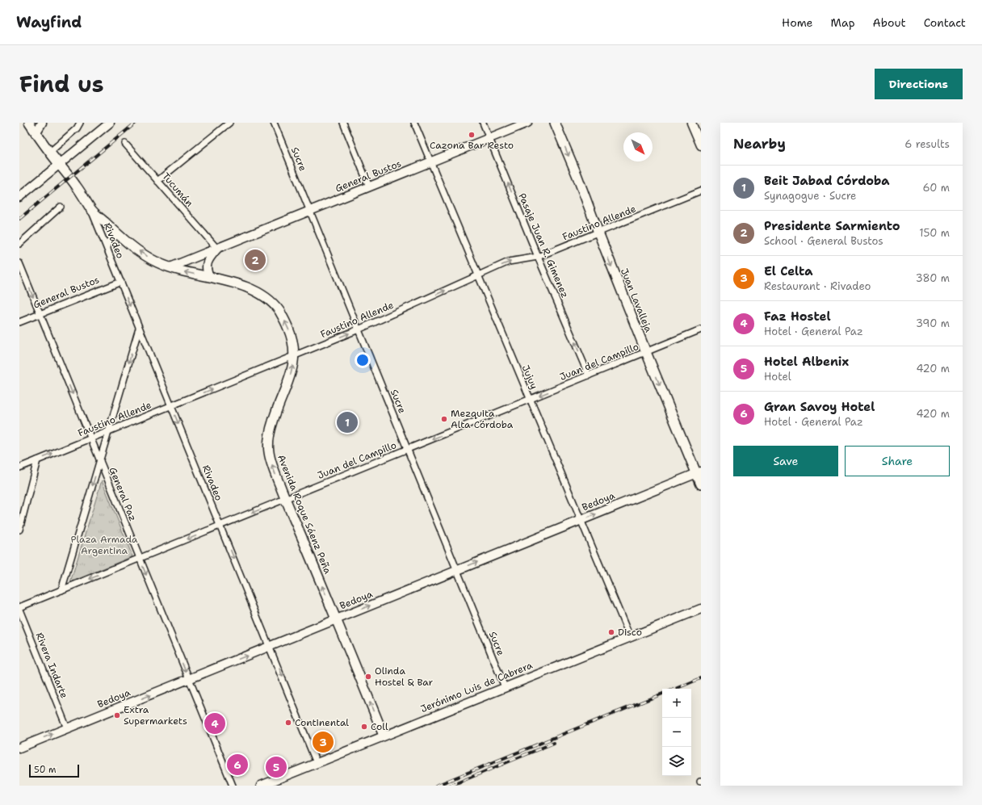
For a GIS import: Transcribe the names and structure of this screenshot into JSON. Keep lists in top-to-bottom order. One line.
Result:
{"streets":{"main road":["General Bustos","Juan Lavalleja","Bedoya","Avenida Roque Sáenz Peña","Jerónimo Luis de Cabrera"],"street":["Sucre","Tucumán","Faustino Allende","Rivadeo","Pasaje Juan R. Gimenez","Juan del Campillo","Jujuy","General Paz","Rivera Indarte"]},"crossings":[["Sucre","General Bustos"],["Sucre","Faustino Allende"],["Sucre","Juan del Campillo"],["Sucre","Bedoya"],["Sucre","Jerónimo Luis de Cabrera"],["General Bustos","Tucumán"],["General Bustos","Rivadeo"],["General Bustos","Pasaje Juan R. Gimenez"],["General Bustos","Jujuy"],["General Bustos","General Paz"],["General Bustos","Avenida Roque Sáenz Peña"],["Faustino Allende","Rivadeo"],["Faustino Allende","Pasaje Juan R. Gimenez"],["Faustino Allende","Juan Lavalleja"],["Faustino Allende","Jujuy"],["Faustino Allende","General Paz"],["Faustino Allende","Avenida Roque Sáenz Peña"],["Rivadeo","Juan del Campillo"],["Rivadeo","Bedoya"],["Rivadeo","Avenida Roque Sáenz Peña"],["Rivadeo","Jerónimo Luis de Cabrera"],["Pasaje Juan R. Gimenez","Juan del Campillo"],["Juan Lavalleja","Juan del Campillo"],["Juan Lavalleja","Bedoya"],["Juan del Campillo","Jujuy"],["Juan del Campillo","General Paz"],["Juan del Campillo","Avenida Roque Sáenz Peña"],["Juan del Campillo","Rivera Indarte"],["Jujuy","Bedoya"],["Jujuy","Jerónimo Luis de Cabrera"],["General Paz","Bedoya"],["Bedoya","Avenida Roque Sáenz Peña"],["Bedoya","Rivera Indarte"],["Avenida Roque Sáenz Peña","Jerónimo Luis de Cabrera"]],"one_way":["Faustino Allende","Rivadeo","Pasaje Juan R. Gimenez","Juan Lavalleja","Juan del Campillo","General Paz","Bedoya","Avenida Roque Sáenz Peña"],"parks":["Plaza Armada Argentina"],"places":["Cazona Bar Resto","Mezquita Alta Córdoba","Disco","Olinda Hostel & Bar","Extra Supermarkets","Continental","Coll"],"scale_bar":"50 m","north":"bottom right","page":{"header":"Wayfind","nav":["Home","Map","About","Contact"],"title":"Find us","buttons":["Directions",["Save","Share"]],"heading":["Nearby","6 results"],"list":[{"mark":"1","name":"Beit Jabad Córdoba","note":"Synagogue · Sucre","value":"60 m"},{"mark":"2","name":"Presidente Sarmiento","note":"School · General Bustos","value":"150 m"},{"mark":"3","name":"El Celta","note":"Restaurant · Rivadeo","value":"380 m"},{"mark":"4","name":"Faz Hostel","note":"Hotel · General Paz","value":"390 m"},{"mark":"5","name":"Hotel Albenix","note":"Hotel","value":"420 m"},{"mark":"6","name":"Gran Savoy Hotel","note":"Hotel · General Paz","value":"420 m"}],"pins":["2","1","4","3","6","5"],"map_buttons":["+","−"],"scale":"50 m"}}
